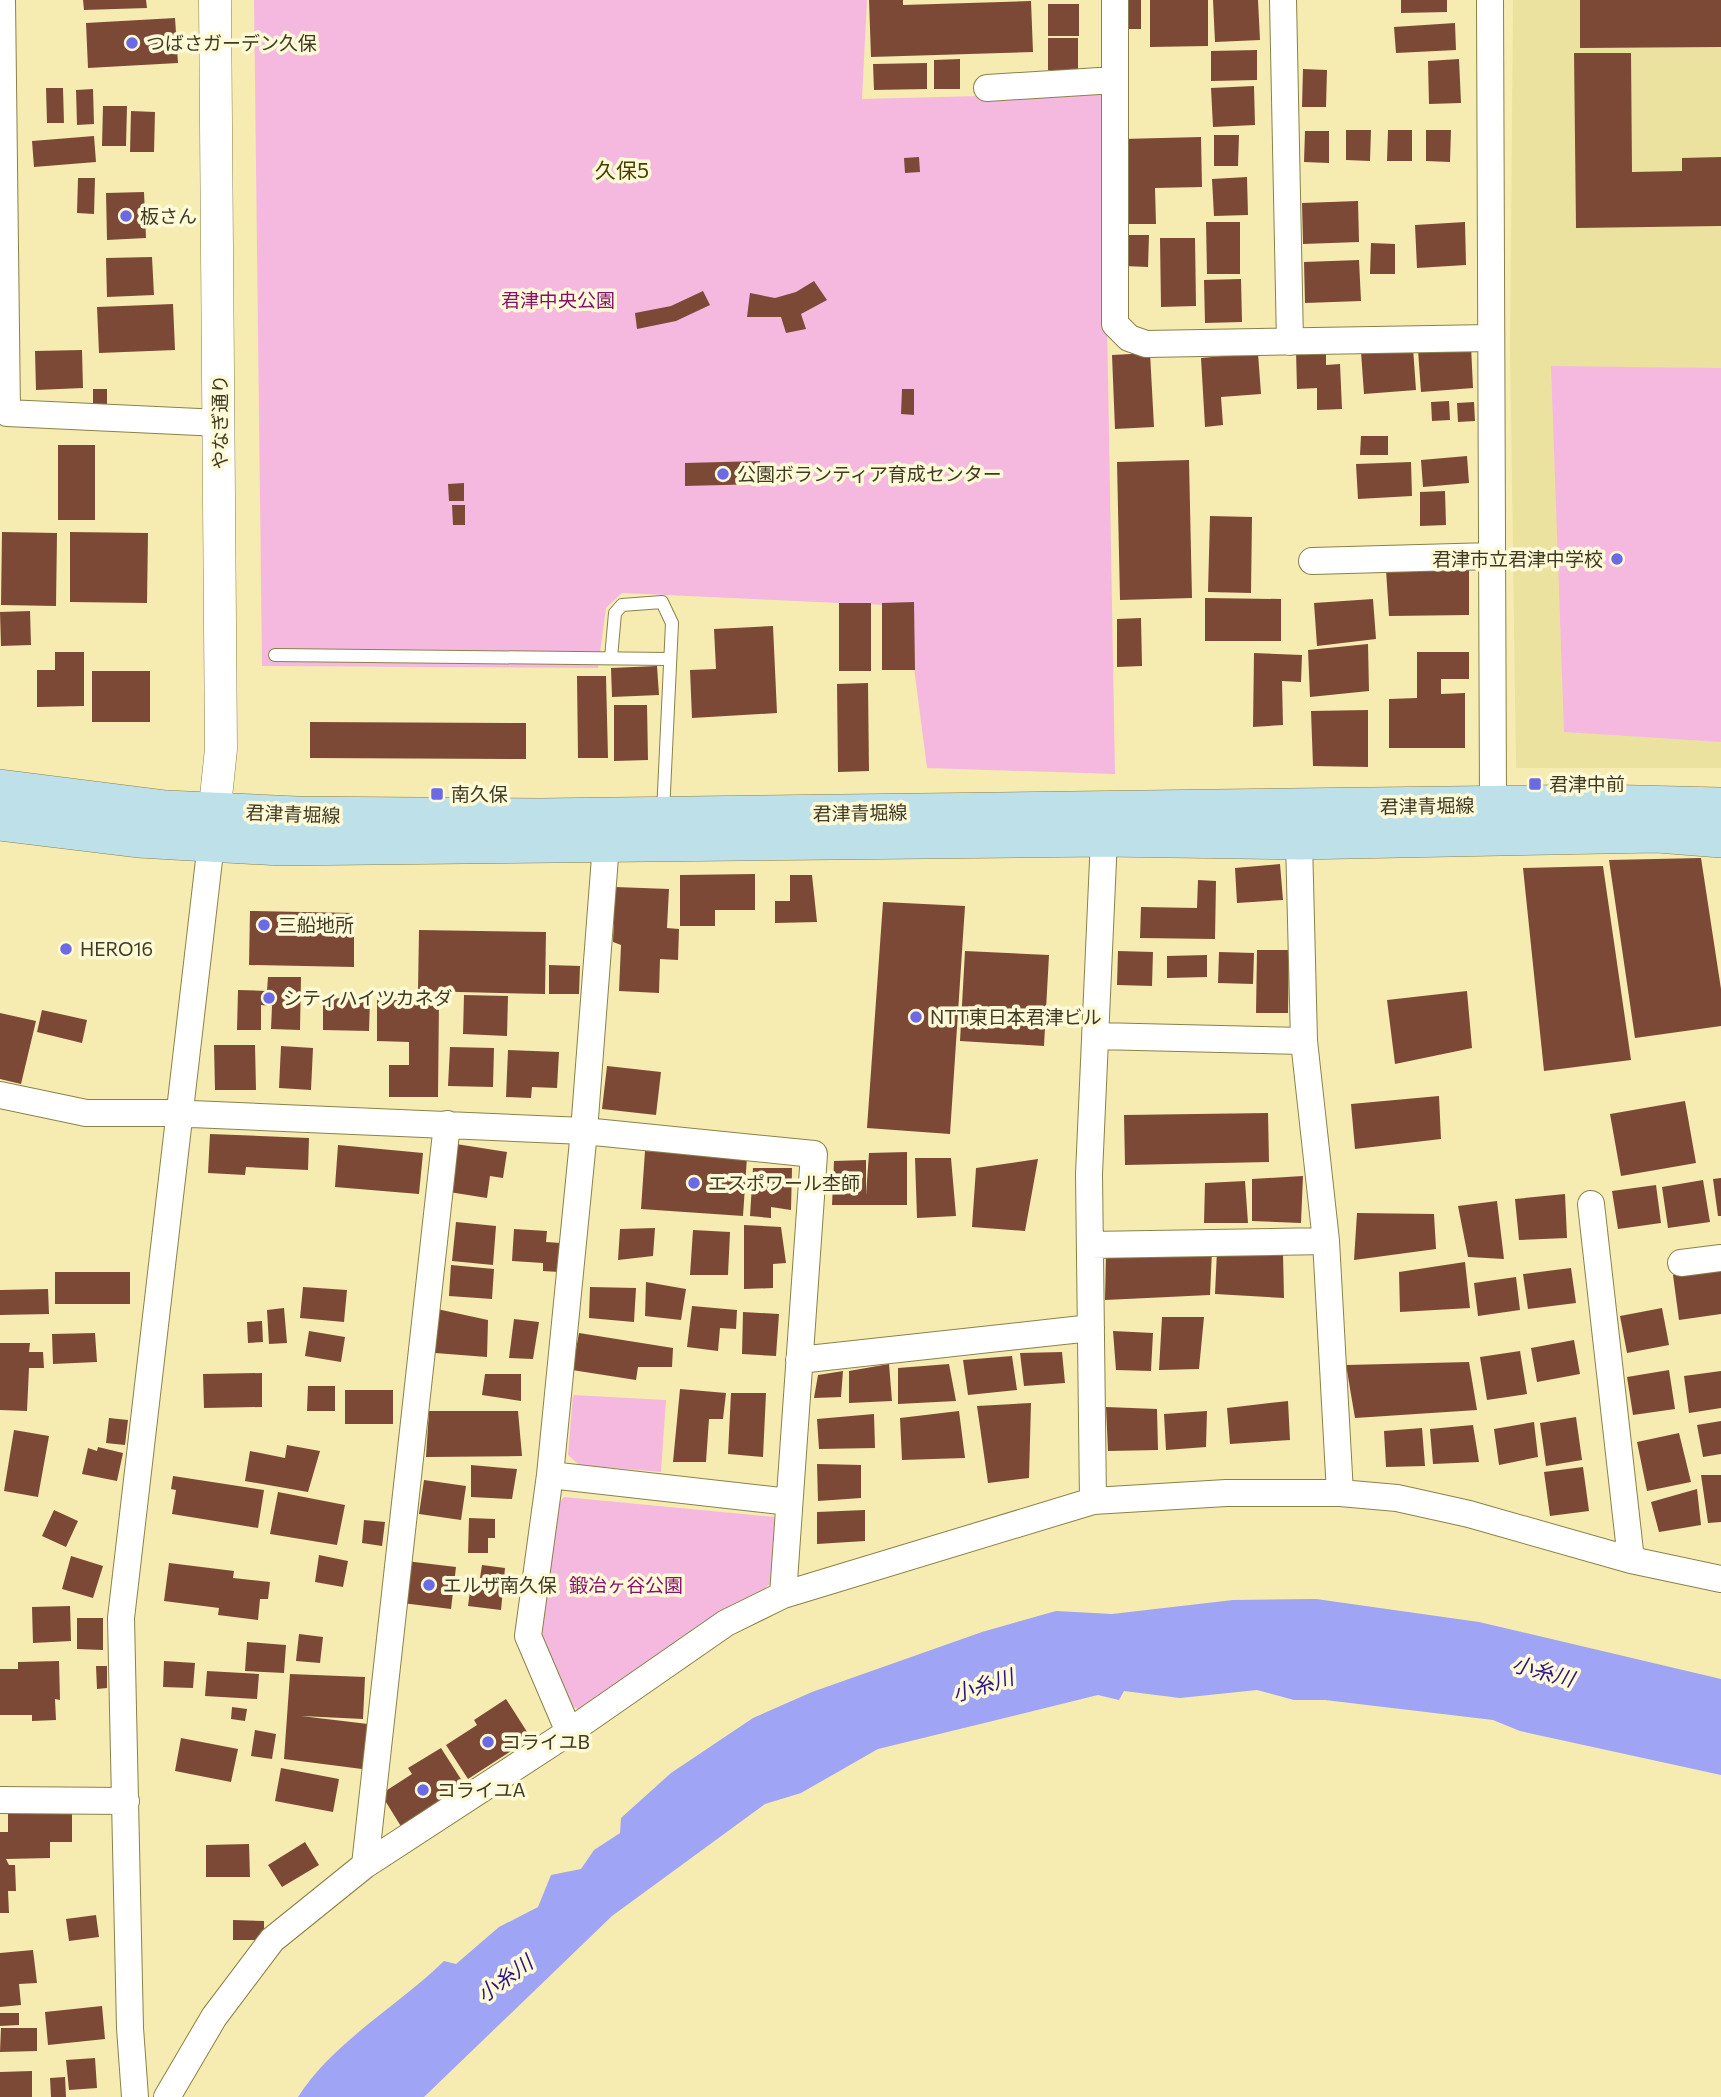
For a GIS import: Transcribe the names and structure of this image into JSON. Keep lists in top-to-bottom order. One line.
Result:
{"streets":{"main road":["君津青堀線"],"street":["やなぎ通り"]},"crossings":[["やなぎ通り","君津青堀線"]],"districts":["久保5"],"water":["小糸川"],"parks":["君津中央公園","鍛冶ヶ谷公園"],"places":{"other":["つばさガーデン久保","板さん","公園ボランティア育成センター","君津市立君津中学校","三船地所","HERO16","シティハイツカネダ","NTT東日本君津ビル","エスポワール杢師","エルザ南久保","コライユB","コライユA"],"transit":["君津中前","南久保"]}}
